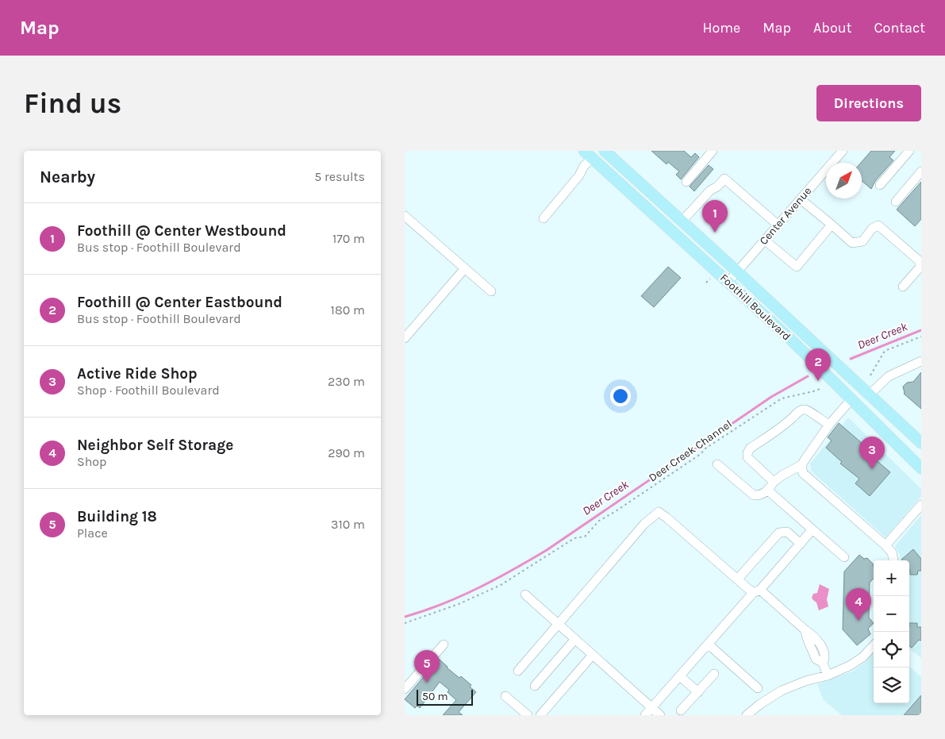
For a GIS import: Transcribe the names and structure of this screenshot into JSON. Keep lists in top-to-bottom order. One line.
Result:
{"streets":{"main road":["Foothill Boulevard"],"street":["Center Avenue"],"path":["Deer Creek Channel"]},"crossings":[["Center Avenue","Foothill Boulevard"]],"water":["Deer Creek"],"scale_bar":"50 m","north":"top right","page":{"header":"Map","nav":["Home","Map","About","Contact"],"buttons":"Directions","title":"Find us","heading":["Nearby","5 results"],"pins":["1","2","3","4","5"],"list":[{"mark":"1","name":"Foothill @ Center Westbound","note":"Bus stop · Foothill Boulevard","value":"170 m"},{"mark":"2","name":"Foothill @ Center Eastbound","note":"Bus stop · Foothill Boulevard","value":"180 m"},{"mark":"3","name":"Active Ride Shop","note":"Shop · Foothill Boulevard","value":"230 m"},{"mark":"4","name":"Neighbor Self Storage","note":"Shop","value":"290 m"},{"mark":"5","name":"Building 18","note":"Place","value":"310 m"}],"map_buttons":["+","−"],"scale":"50 m"}}
